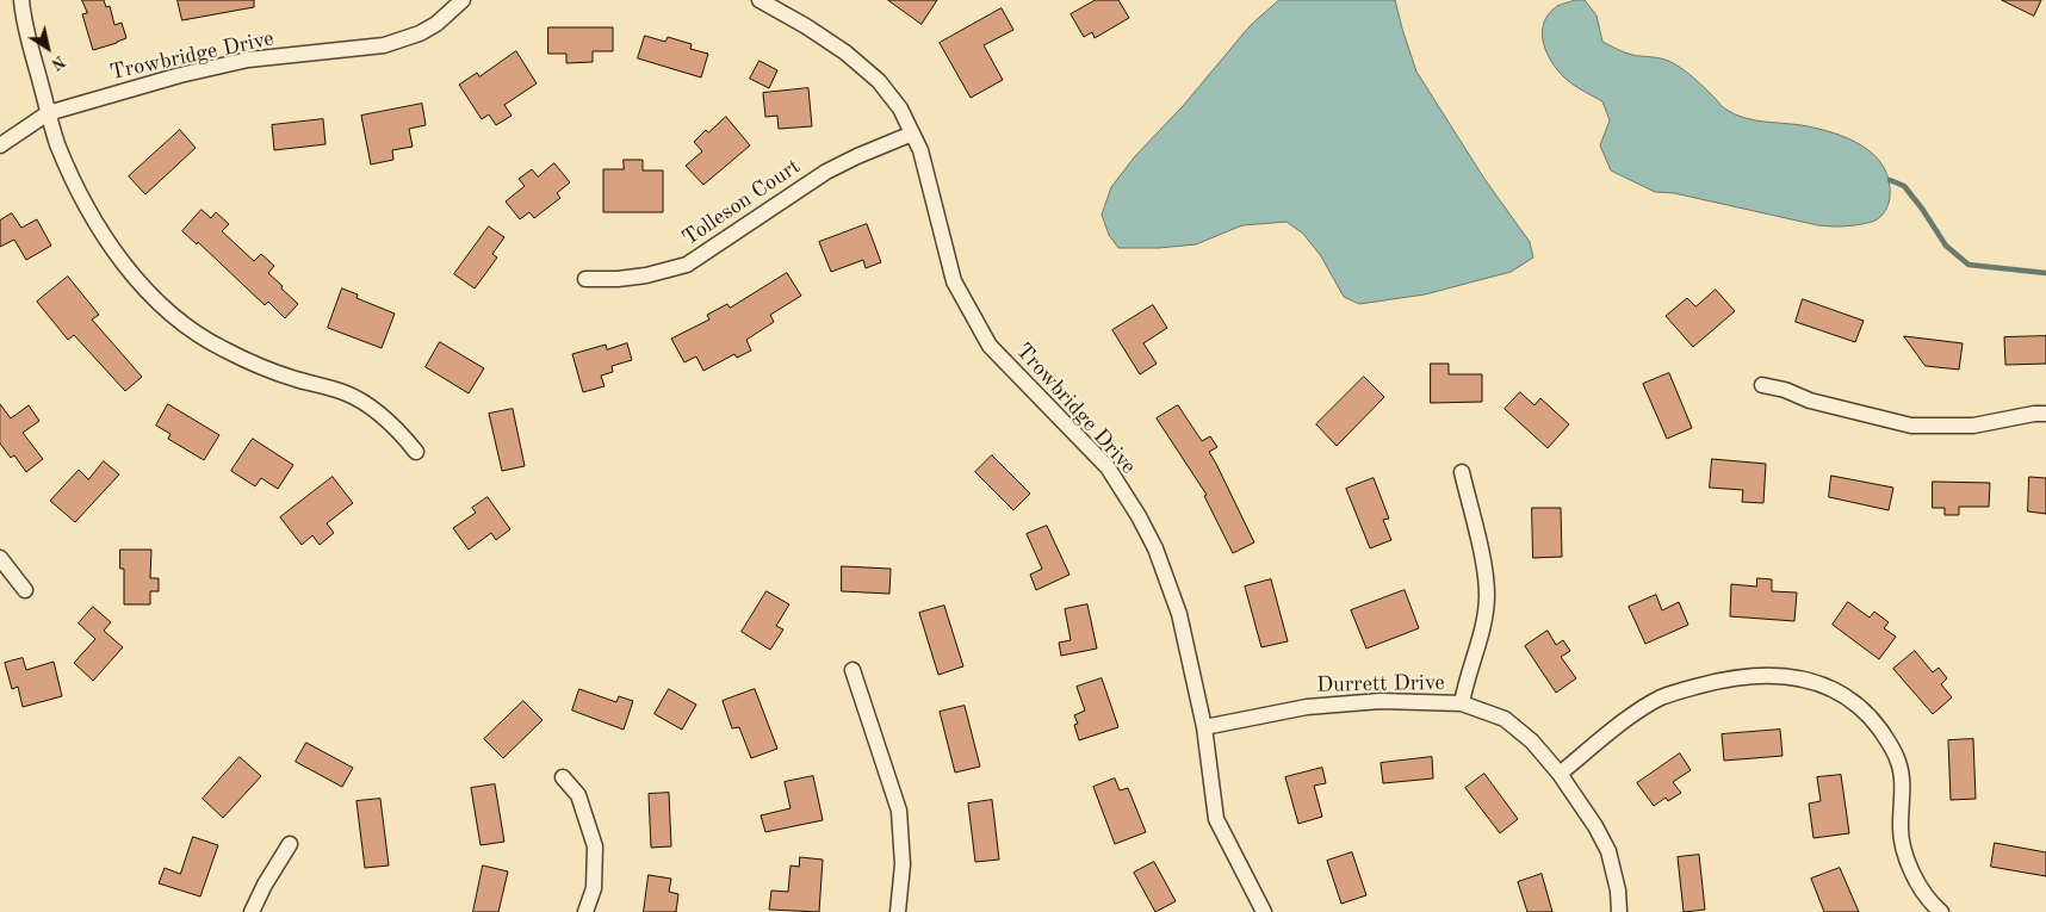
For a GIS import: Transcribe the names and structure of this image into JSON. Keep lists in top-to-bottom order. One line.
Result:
{"streets":{"street":["Trowbridge Drive","Tolleson Court","Durrett Drive"]},"crossings":[["Trowbridge Drive","Tolleson Court"],["Trowbridge Drive","Durrett Drive"]],"north":"bottom right"}
